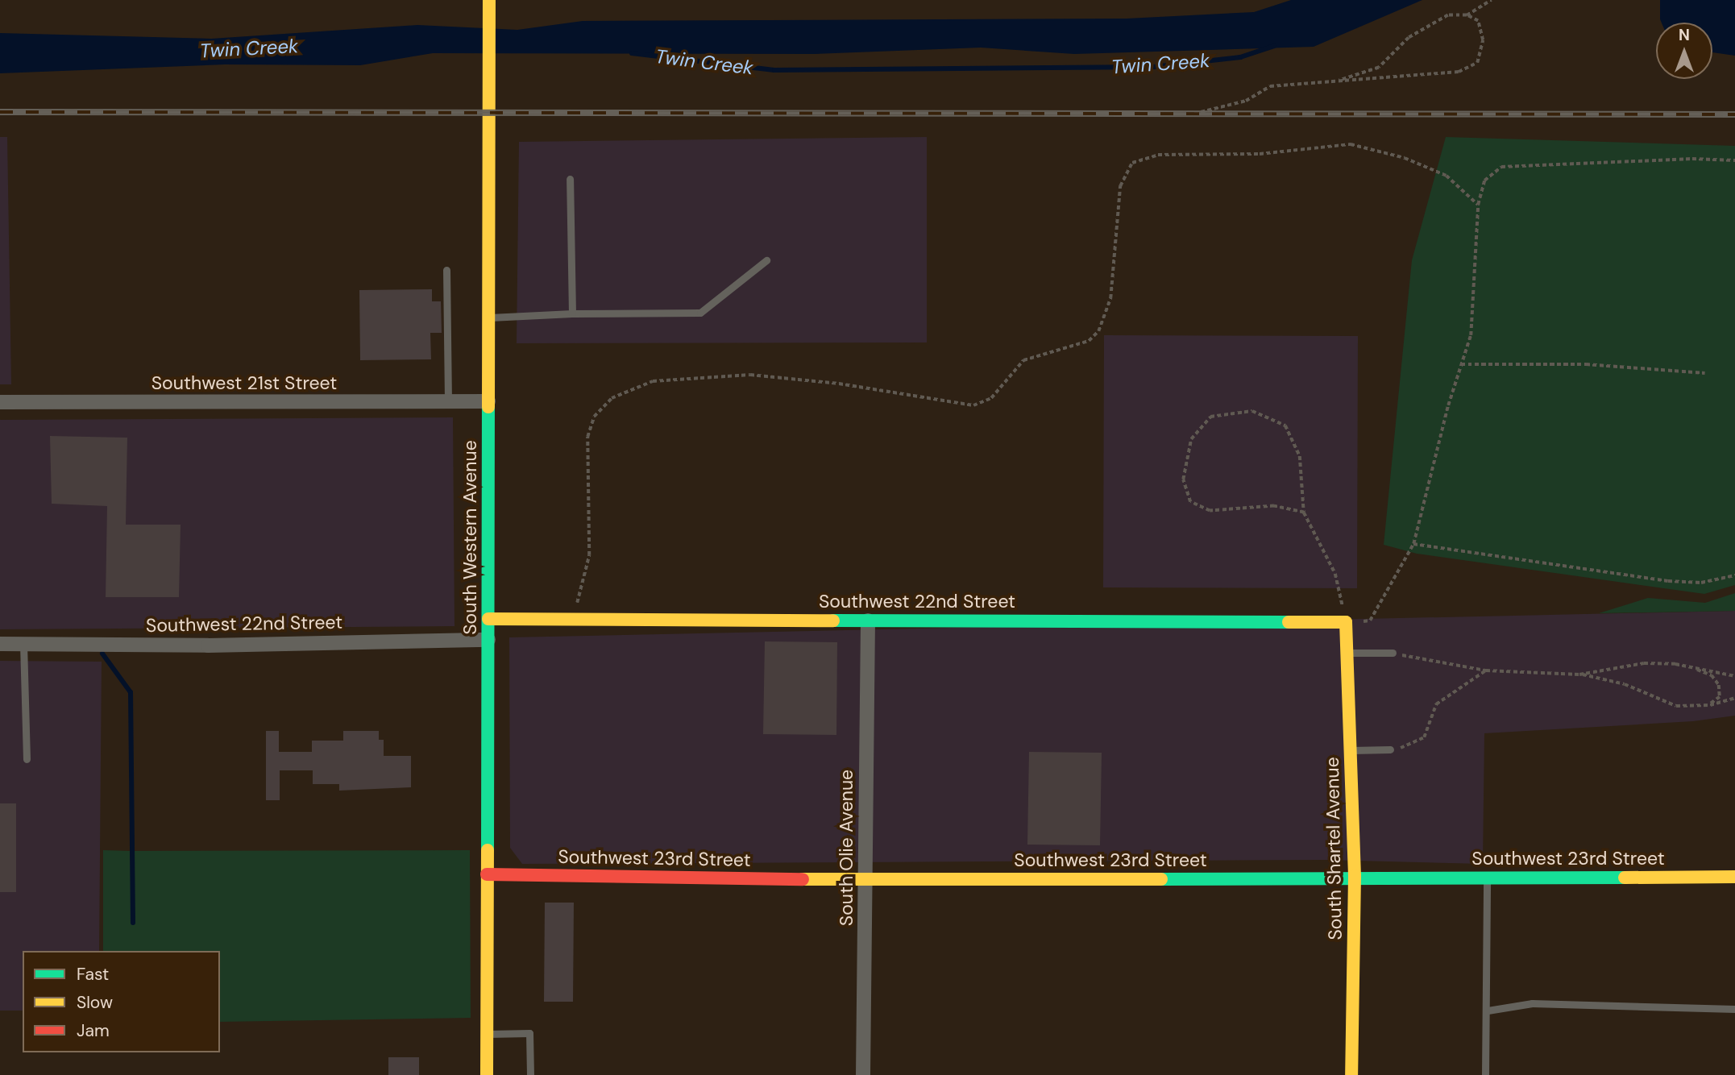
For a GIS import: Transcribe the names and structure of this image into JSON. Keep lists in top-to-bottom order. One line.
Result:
{"streets":{"street":["Southwest 21st Street","South Western Avenue","Southwest 22nd Street","South Olie Avenue","South Shartel Avenue","Southwest 23rd Street"]},"crossings":[["Southwest 21st Street","South Western Avenue"],["South Western Avenue","Southwest 22nd Street"],["South Western Avenue","Southwest 23rd Street"],["Southwest 22nd Street","South Olie Avenue"],["Southwest 22nd Street","South Shartel Avenue"],["South Olie Avenue","Southwest 23rd Street"],["South Shartel Avenue","Southwest 23rd Street"]],"water":["Twin Creek"],"legend":["Fast","Slow","Jam"],"north":"top"}
